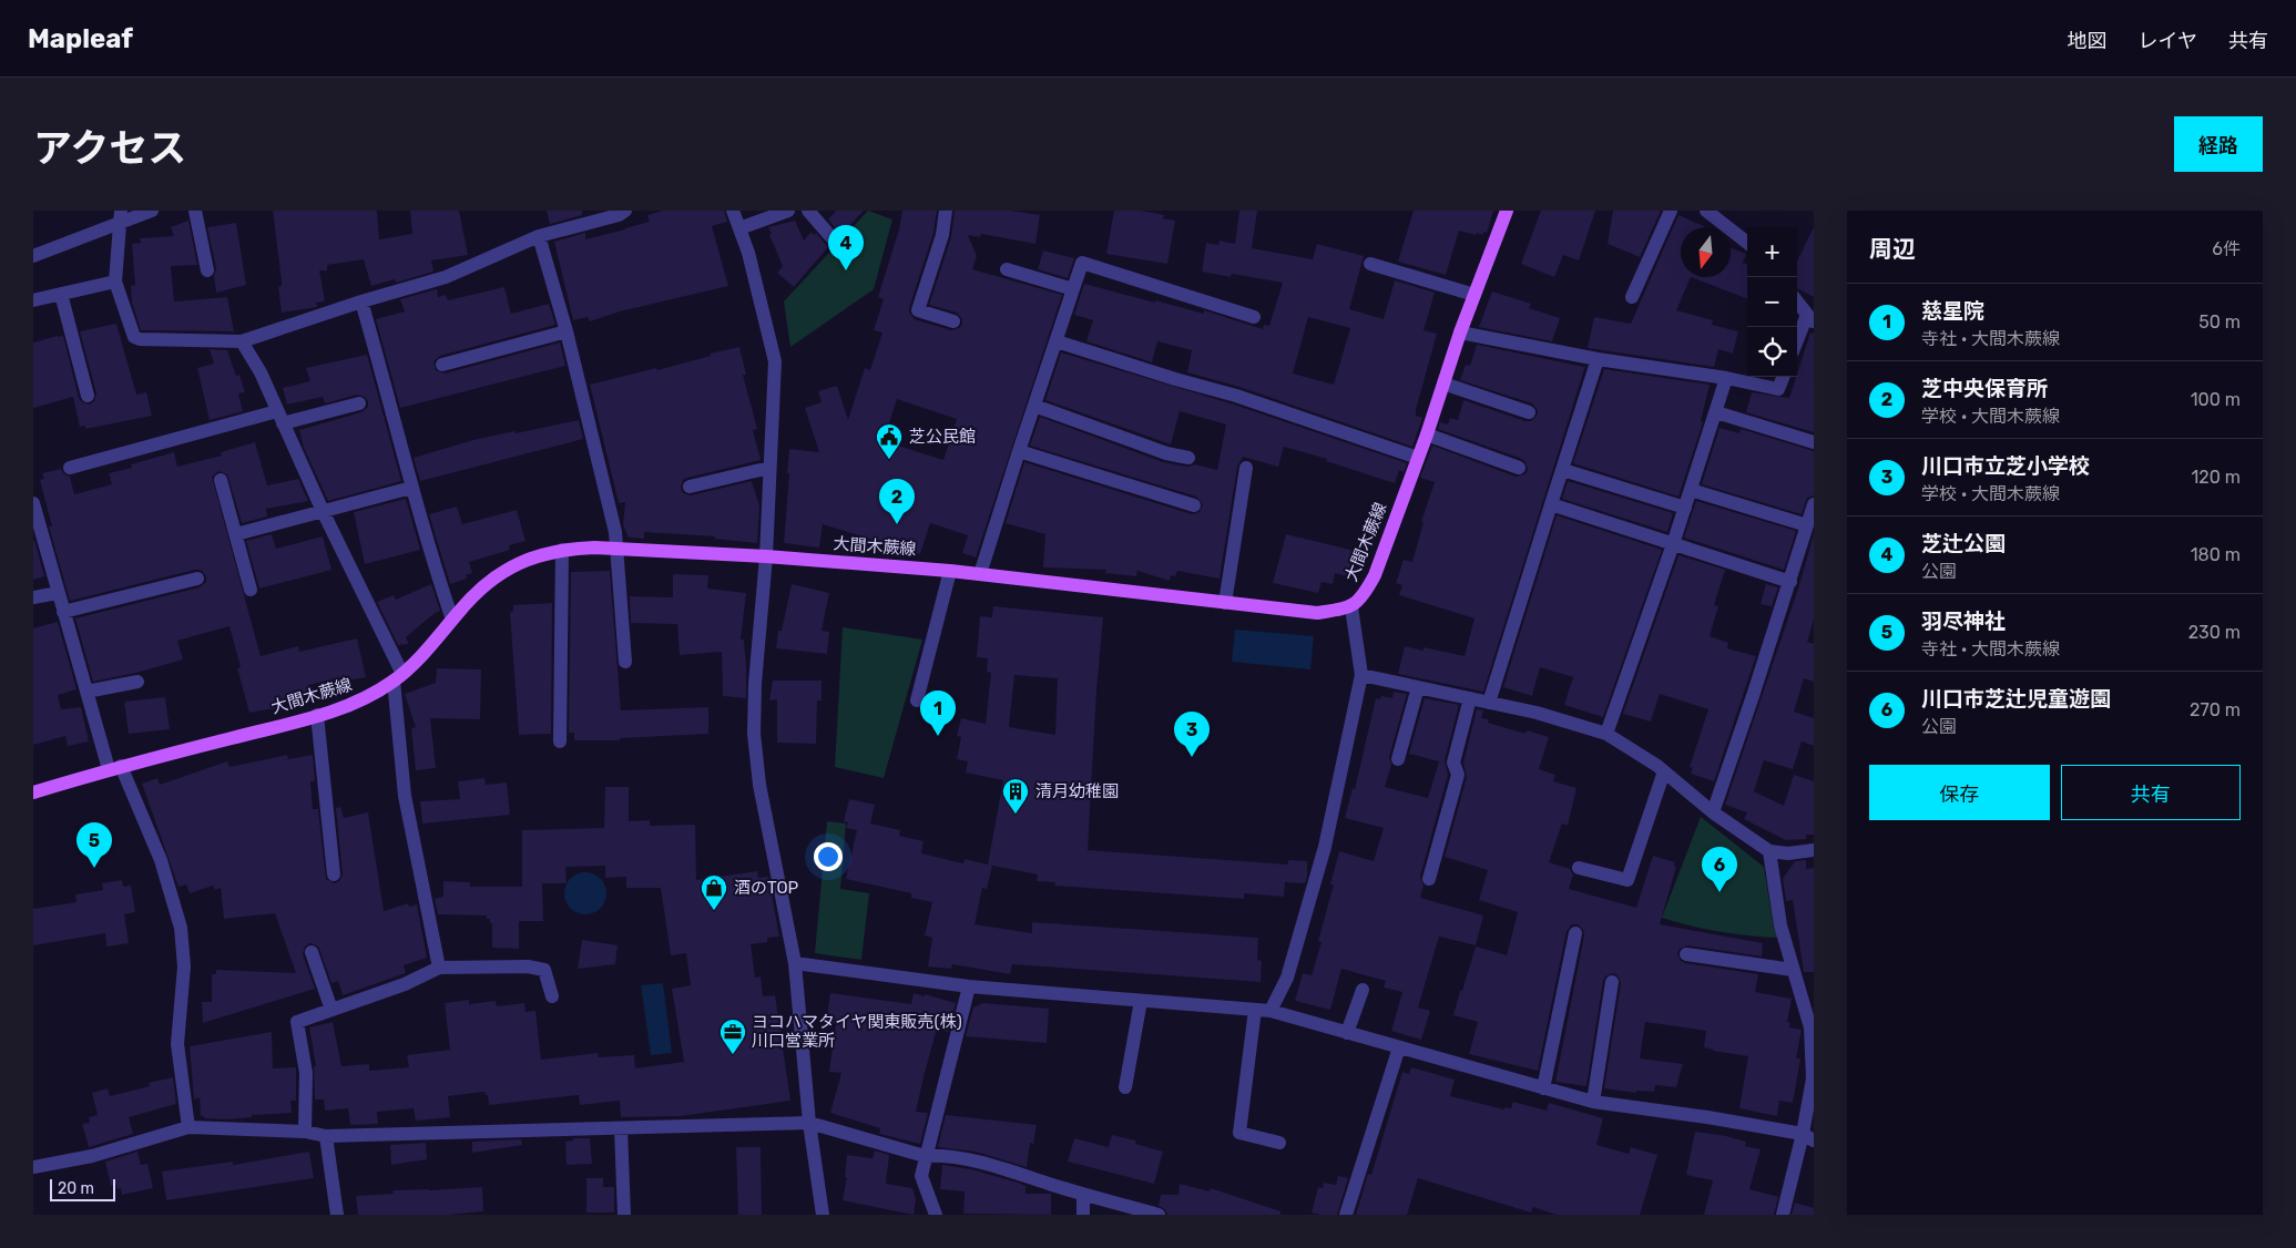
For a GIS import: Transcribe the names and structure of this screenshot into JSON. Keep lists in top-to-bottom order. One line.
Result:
{"streets":{"main road":["大間木蕨線"]},"places":{"public building":["芝公民館"],"building":["清月幼稚園"],"shop":["酒のTOP"],"office":["ヨコハマタイヤ関東販売(株) 川口営業所"]},"scale_bar":"20 m","north":"bottom","page":{"header":"Mapleaf","nav":["地図","レイヤ","共有"],"title":"アクセス","buttons":["経路",["保存","共有"]],"heading":["周辺","6件"],"pins":["4","2","1","3","5","6"],"map_buttons":["+","−"],"list":[{"mark":"1","name":"慈星院","note":"寺社 · 大間木蕨線","value":"50 m"},{"mark":"2","name":"芝中央保育所","note":"学校 · 大間木蕨線","value":"100 m"},{"mark":"3","name":"川口市立芝小学校","note":"学校 · 大間木蕨線","value":"120 m"},{"mark":"4","name":"芝辻公園","note":"公園","value":"180 m"},{"mark":"5","name":"羽尽神社","note":"寺社 · 大間木蕨線","value":"230 m"},{"mark":"6","name":"川口市芝辻児童遊園","note":"公園","value":"270 m"}],"scale":"20 m"}}
